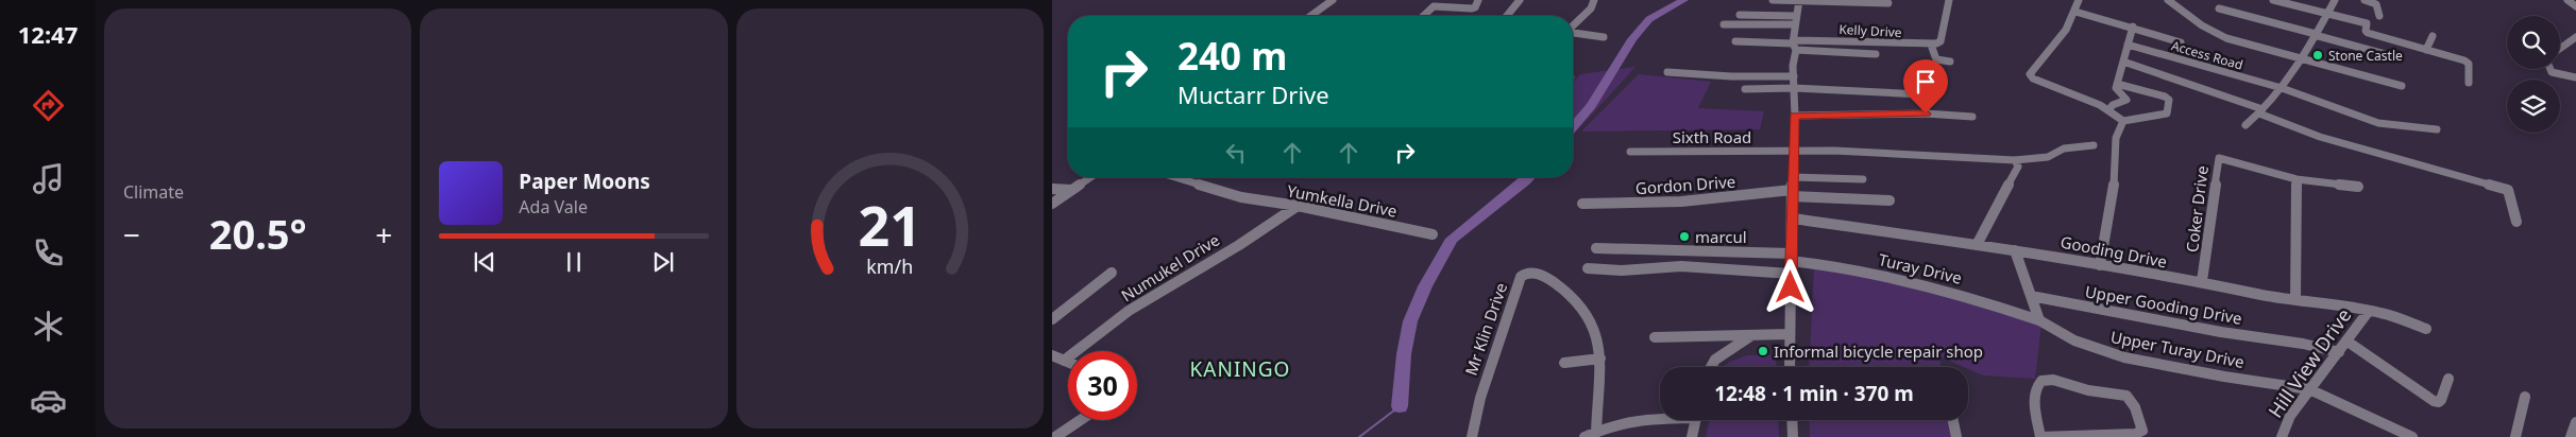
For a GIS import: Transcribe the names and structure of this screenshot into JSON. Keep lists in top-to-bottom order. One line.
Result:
{"streets":{"street":["Kelly Drive","Access Road","Sixth Road","Gordon Drive","Yumkella Drive","Coker Drive","Gooding Drive","Numukel Drive","Turay Drive","Upper Gooding Drive","Mr Klin Drive","Upper Turay Drive","Hill View Drive"]},"crossings":[["Yumkella Drive","Numukel Drive"],["Coker Drive","Gooding Drive"],["Gooding Drive","Hill View Drive"],["Turay Drive","Upper Turay Drive"],["Upper Gooding Drive","Hill View Drive"],["Upper Turay Drive","Hill View Drive"]],"districts":["KANINGO"],"places":["Stone Castle","marcul","Informal bicycle repair shop"],"page":{"tabs":"12:47","tile":"Climate","turn":["240 m","Muctarr Drive"],"song":["Paper Moons","Ada Vale"],"heat":["−","20.5°","+"],"limit":"30","trip":"12:48 · 1 min · 370 m","gauge":["21","km/h"]}}
